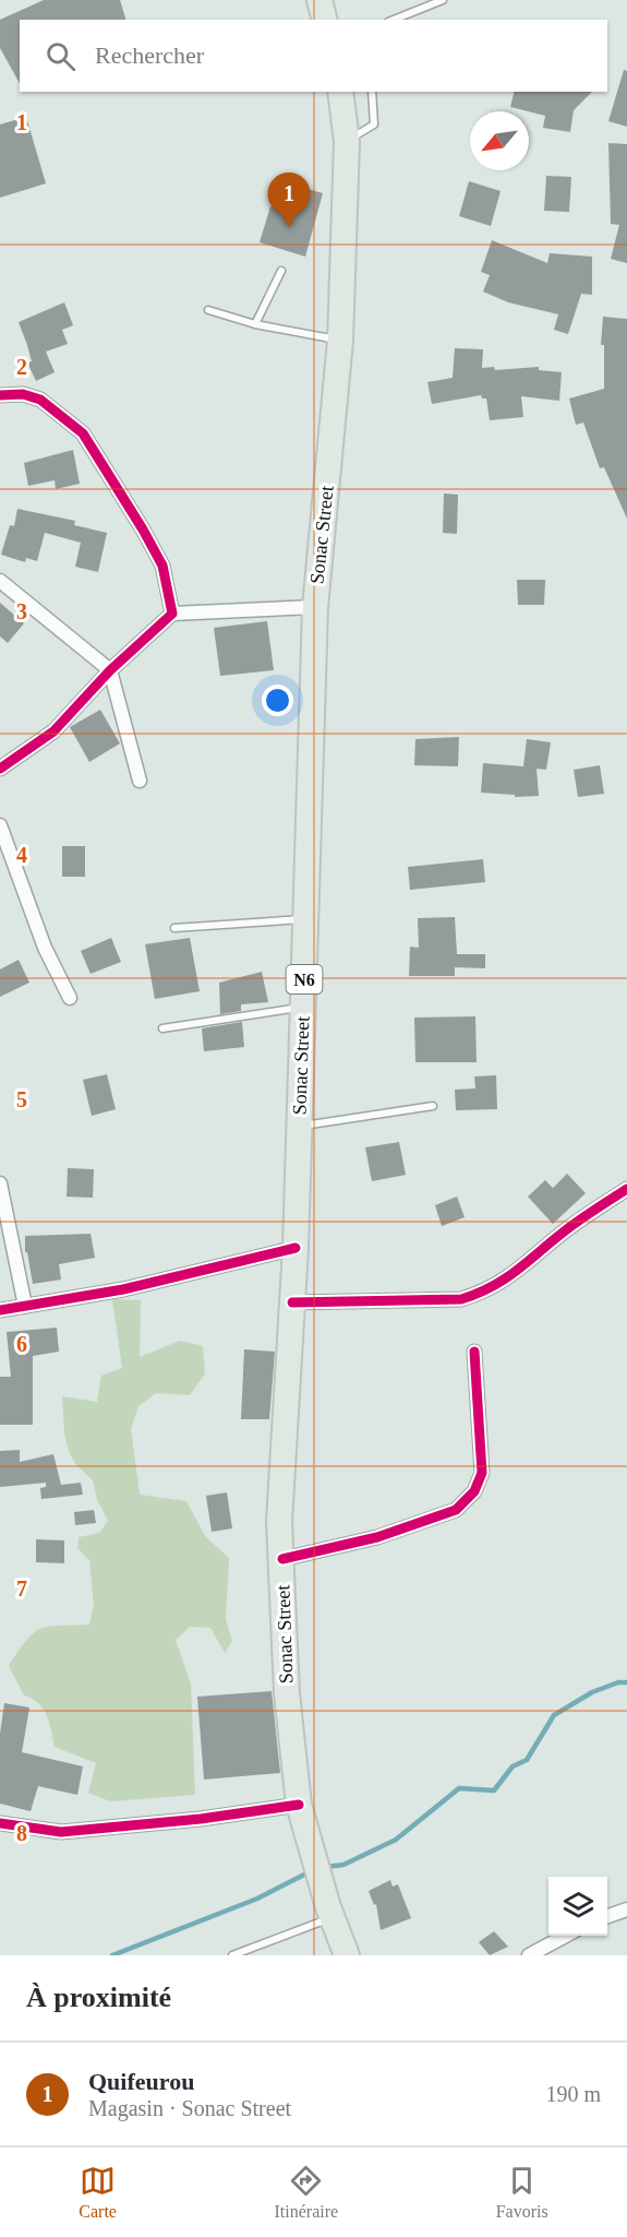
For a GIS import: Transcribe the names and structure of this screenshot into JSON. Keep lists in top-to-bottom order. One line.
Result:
{"streets":{"highway":["Sonac Street","N6"]},"north":"bottom left","page":{"search":"Rechercher","pins":"1","heading":"À proximité","list":[{"mark":"1","name":"Quifeurou","note":"Magasin · Sonac Street","value":"190 m"}],"nav":["Carte","Itinéraire","Favoris"]},"grid":{"rows":["1","2","3","4","5","6","7","8"]}}
